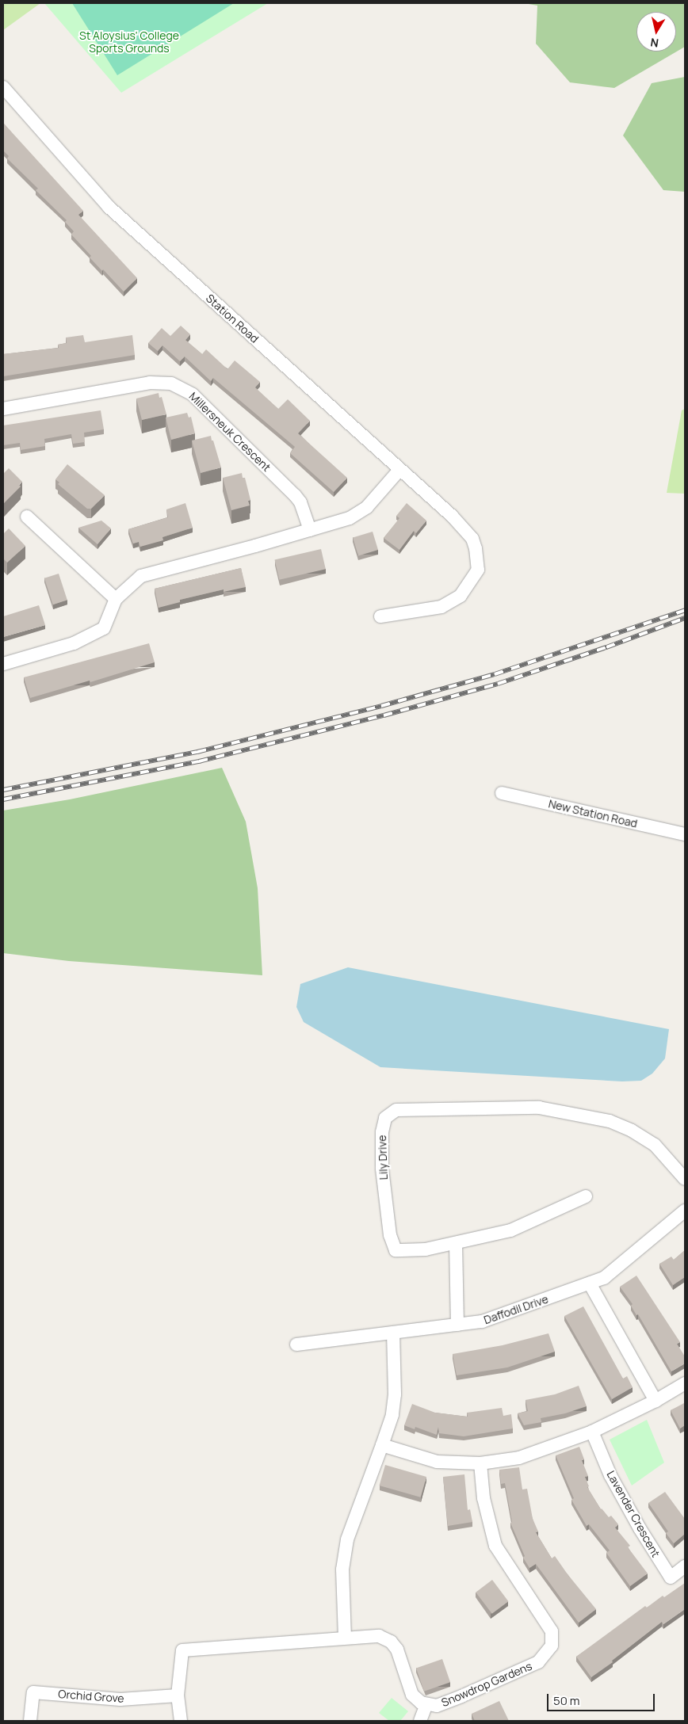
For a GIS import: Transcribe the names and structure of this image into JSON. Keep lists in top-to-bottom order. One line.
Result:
{"streets":{"street":["Station Road","Millersneuk Crescent","New Station Road","Lily Drive","Daffodil Drive","Lavender Crescent","Snowdrop Gardens","Orchid Grove"]},"crossings":[["Snowdrop Gardens","Orchid Grove"]],"parks":["St Aloysius' College Sports Grounds"],"scale_bar":"50 m","north":"bottom"}
